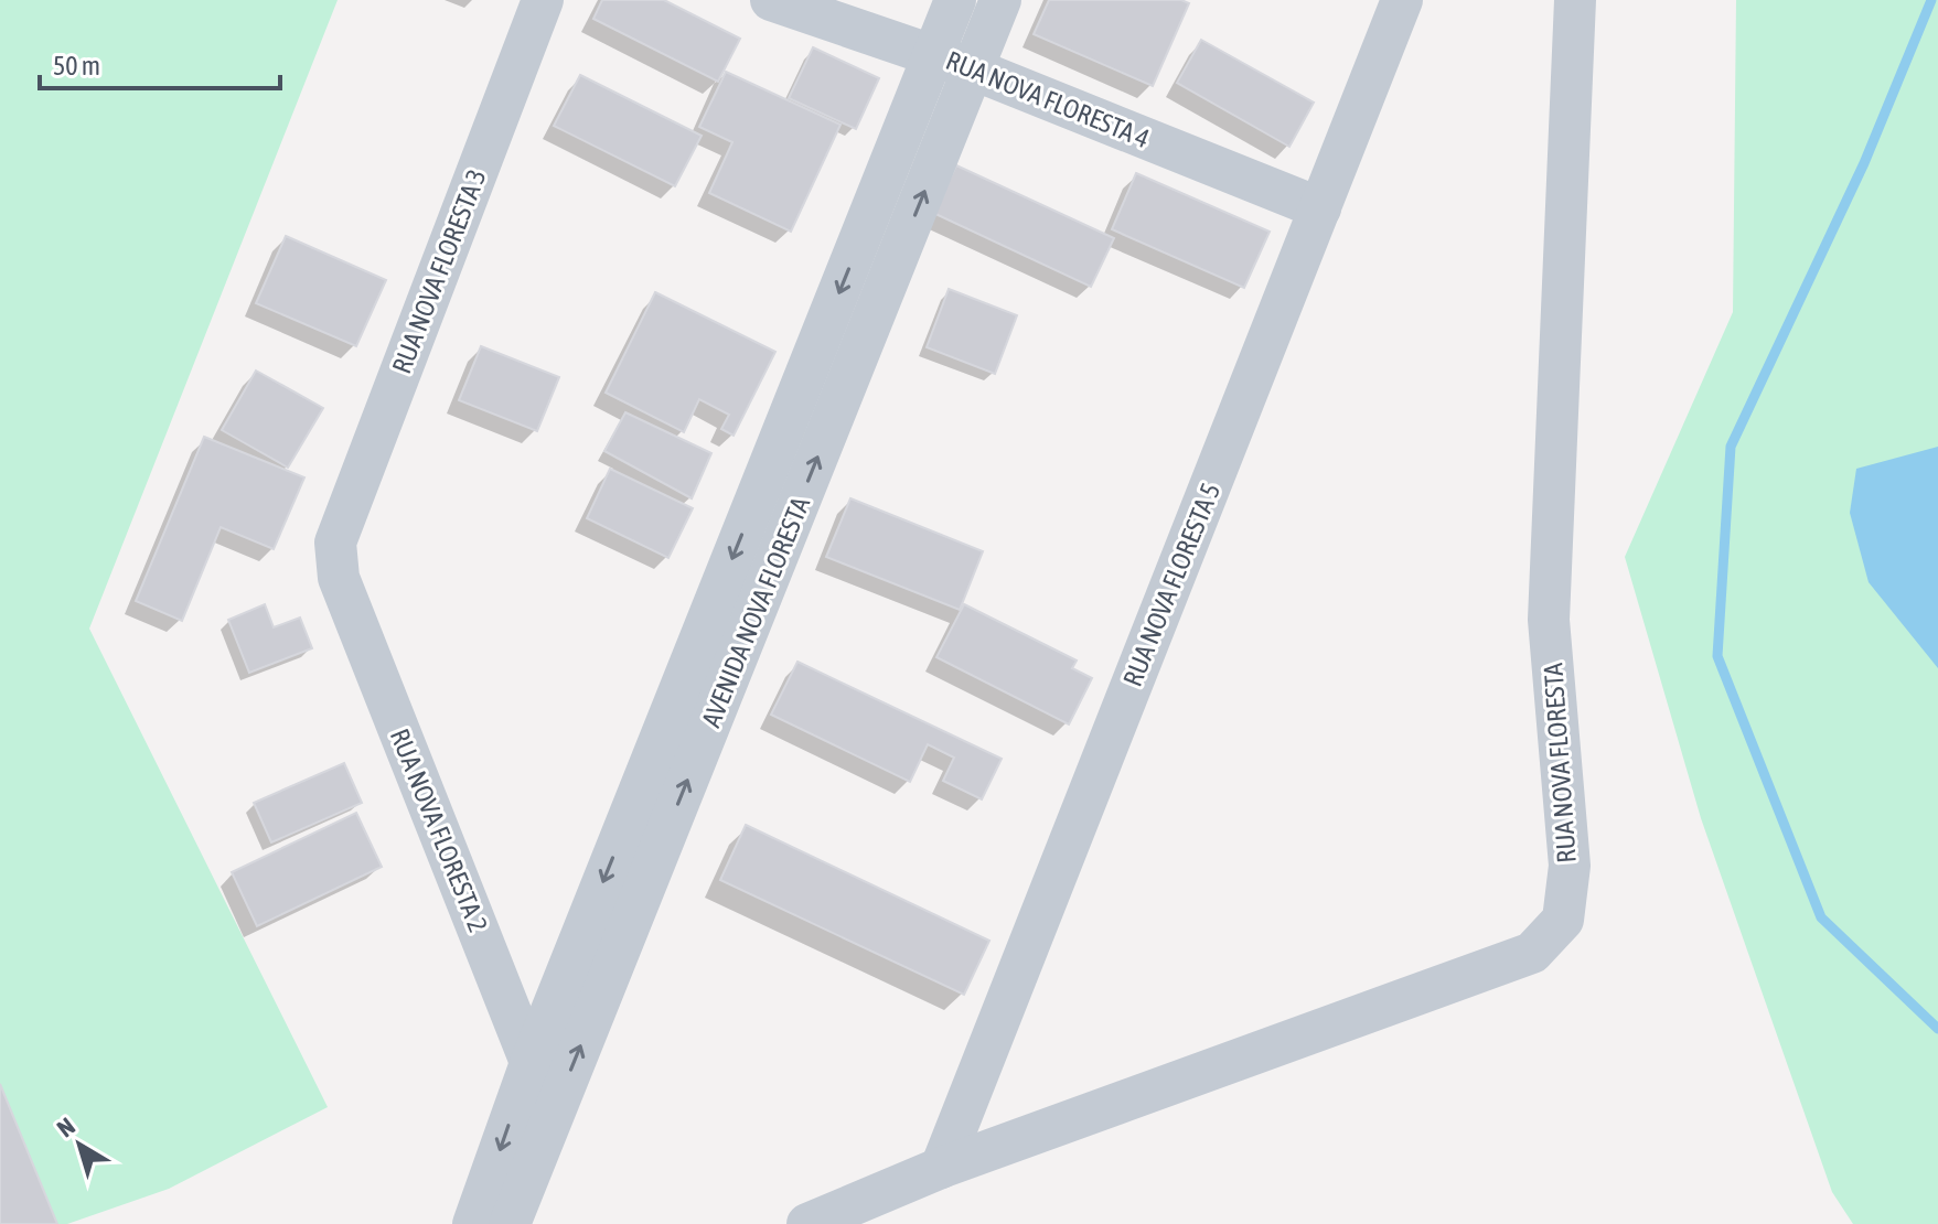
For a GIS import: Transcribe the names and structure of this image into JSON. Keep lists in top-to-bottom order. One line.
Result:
{"streets":{"street":["RUA NOVA FLORESTA 4","RUA NOVA FLORESTA 3","RUA NOVA FLORESTA 5","AVENIDA NOVA FLORESTA","RUA NOVA FLORESTA","RUA NOVA FLORESTA 2"]},"crossings":[["RUA NOVA FLORESTA 4","RUA NOVA FLORESTA 5"],["RUA NOVA FLORESTA 4","AVENIDA NOVA FLORESTA"],["RUA NOVA FLORESTA 3","RUA NOVA FLORESTA 2"],["RUA NOVA FLORESTA 5","RUA NOVA FLORESTA"],["AVENIDA NOVA FLORESTA","RUA NOVA FLORESTA 2"]],"scale_bar":"50 m","north":"top left"}
